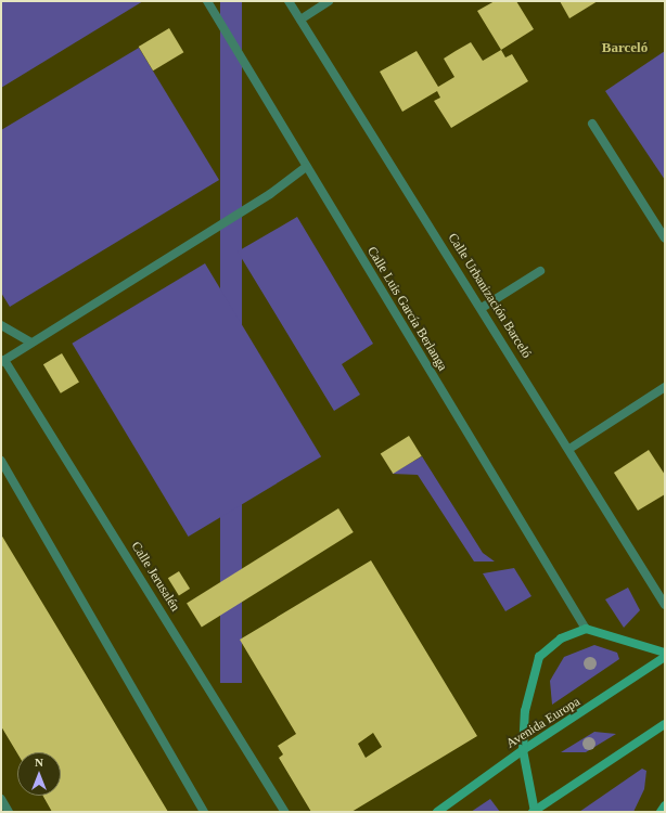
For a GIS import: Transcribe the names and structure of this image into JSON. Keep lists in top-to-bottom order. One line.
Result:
{"streets":{"main road":["Avenida Europa"],"street":["Calle Urbanización Barceló","Calle Luis García Berlanga","Calle Jerusalén"]},"districts":["Barceló"],"north":"top"}
